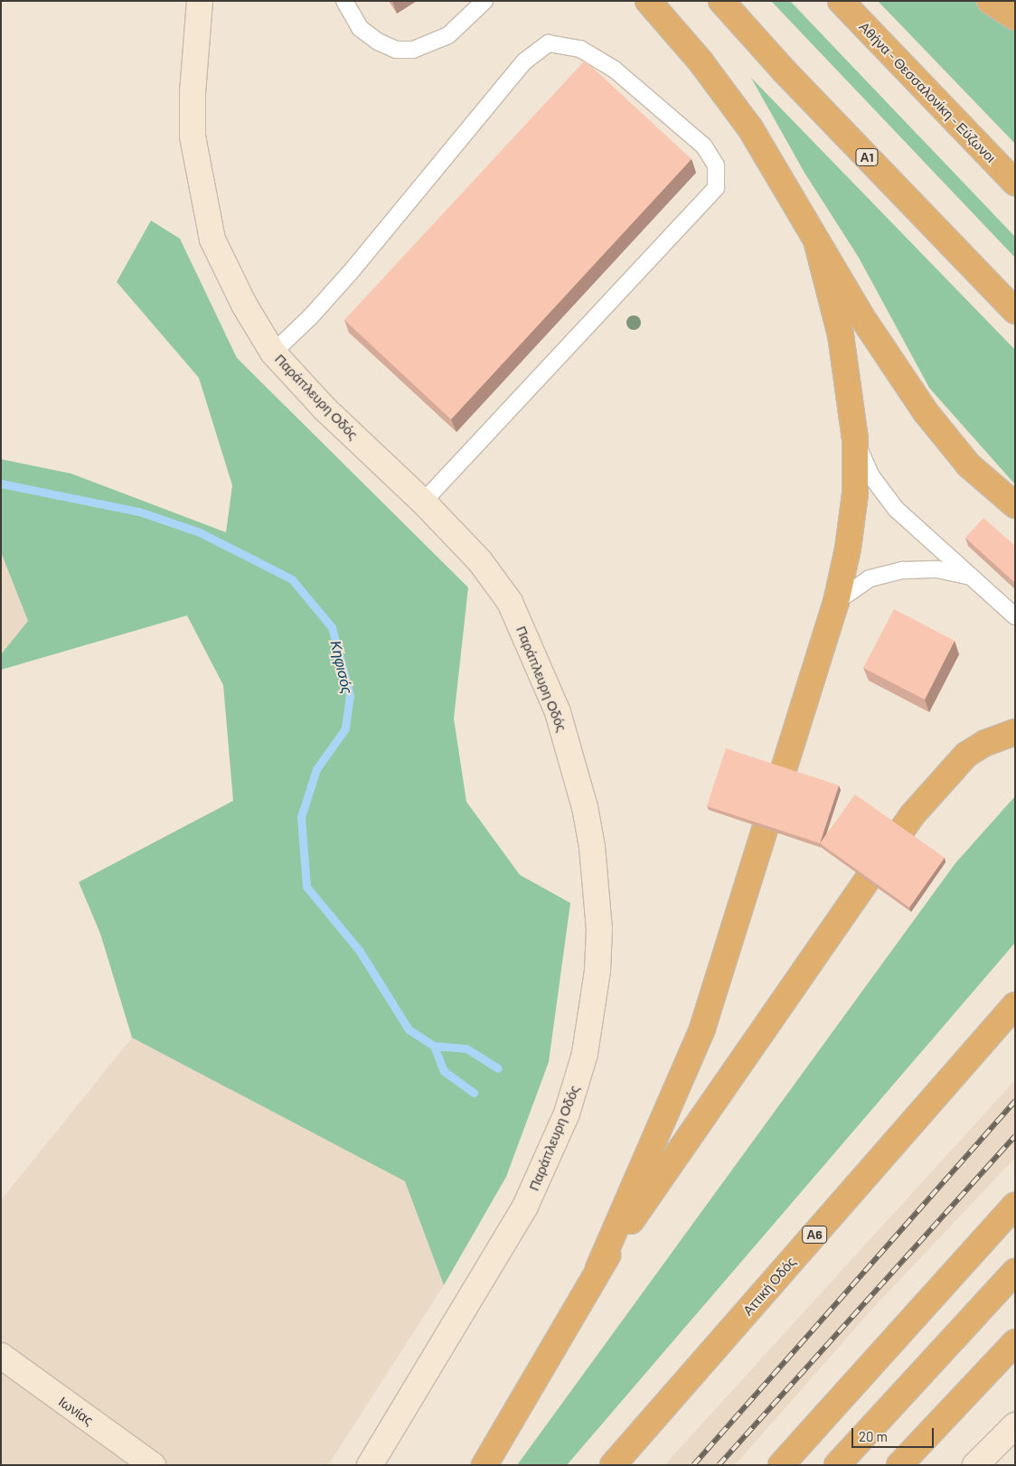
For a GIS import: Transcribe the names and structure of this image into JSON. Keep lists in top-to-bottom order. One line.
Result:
{"streets":{"highway":["Αθήνα - Θεσσαλονίκη - Εύζωνοι","Α1","Α6","Αττική Οδός"],"street":["Παράπλευρη Οδός","Ιωνίας"]},"water":["Κηφισός"],"scale_bar":"20 m"}
